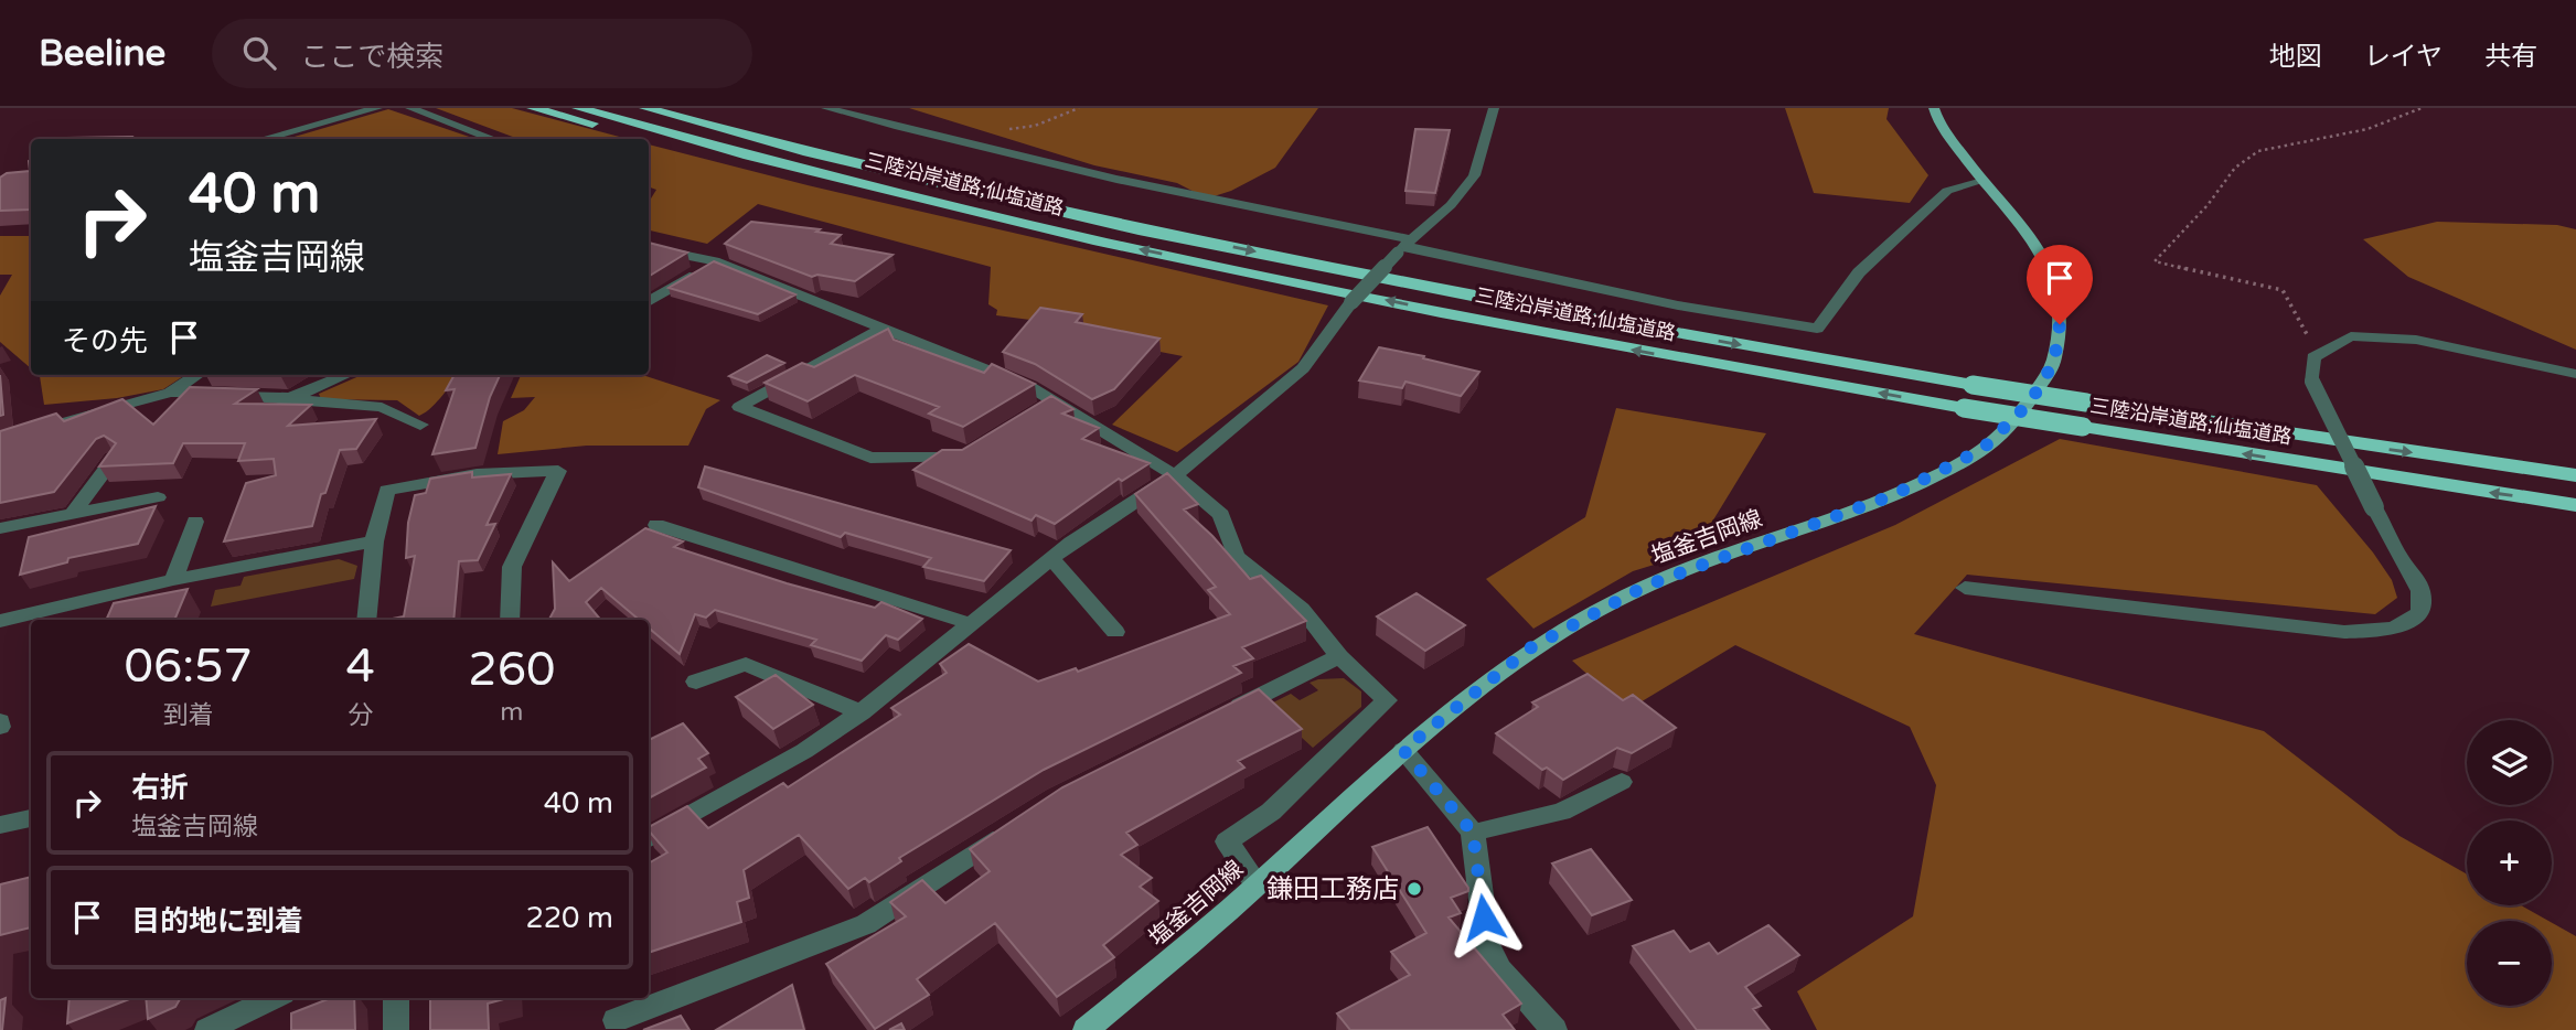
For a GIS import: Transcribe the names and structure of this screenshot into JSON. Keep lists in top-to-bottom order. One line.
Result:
{"streets":{"highway":["三陸沿岸道路;仙塩道路"],"main road":["塩釜吉岡線"]},"places":["鎌田工務店"],"page":{"header":"Beeline","search":"ここで検索","nav":["地図","レイヤ","共有"],"turn":["40 m","塩釜吉岡線"],"then":"その先","eta":["06:57","到着","4","分","260","m"],"map_buttons":["+","−"],"list":[{"name":"右折","note":"塩釜吉岡線","value":"40 m"},{"name":"目的地に到着","value":"220 m"}]}}
